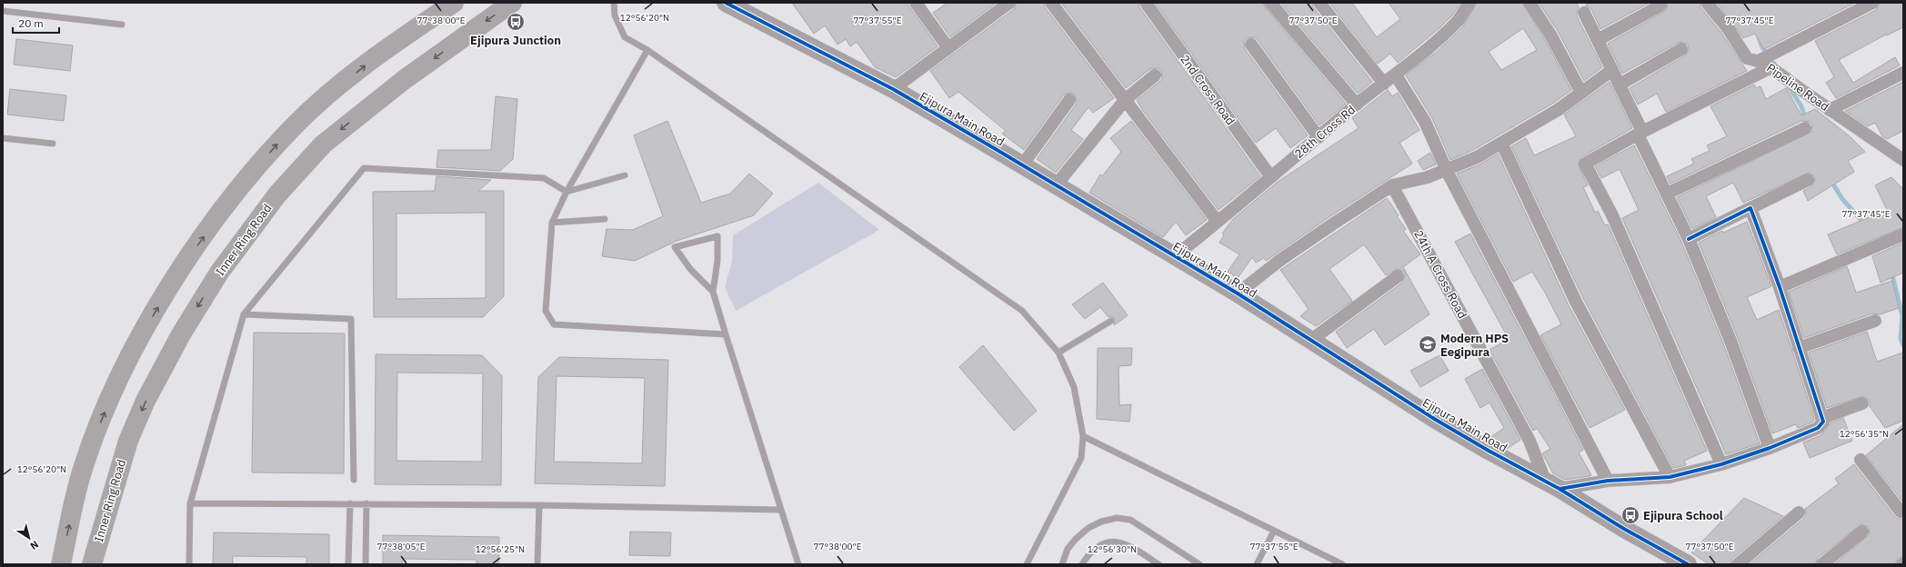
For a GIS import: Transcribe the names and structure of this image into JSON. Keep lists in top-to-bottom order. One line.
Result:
{"streets":{"main road":["Inner Ring Road"],"street":["Pipeline Road","2nd Cross Road","Ejipura Main Road","28th Cross Rd","24th A Cross Road"]},"crossings":[["2nd Cross Road","28th Cross Rd"],["Ejipura Main Road","28th Cross Rd"],["Ejipura Main Road","24th A Cross Road"]],"places":{"bus stop":["Ejipura Junction","Ejipura School"],"school or university":["Modern HPS Eegipura"]},"scale_bar":"20 m","north":"bottom right","coordinates":["12°56'20\"N","77°38'00\"E","77°37'55\"E","77°37'50\"E","77°37'45\"E","12°56'35\"N","77°38'05\"E","12°56'25\"N","12°56'30\"N"]}
